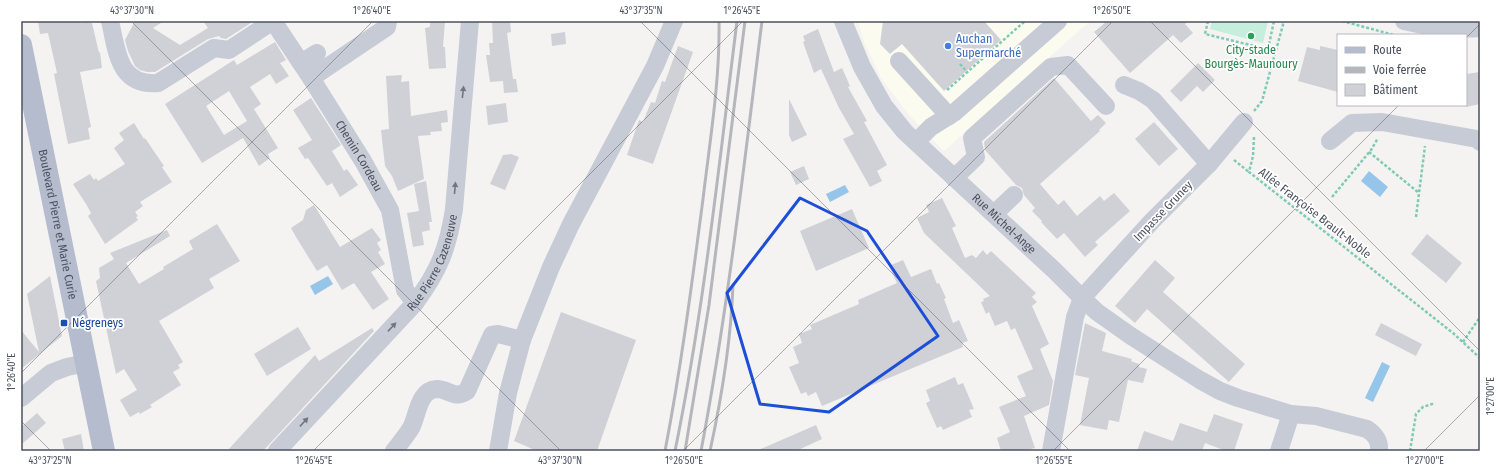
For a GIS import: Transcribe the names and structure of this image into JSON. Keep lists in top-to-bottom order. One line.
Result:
{"streets":{"main road":["Boulevard Pierre et Marie Curie"],"street":["Chemin Cordeau","Impasse Gruney","Rue Michel-Ange","Rue Pierre Cazeneuve"],"path":["Allée Françoise Brault-Noble"]},"crossings":[["Chemin Cordeau","Rue Pierre Cazeneuve"],["Impasse Gruney","Allée Françoise Brault-Noble"],["Impasse Gruney","Rue Michel-Ange"]],"places":{"other":["City-stade Bourgès-Maunoury","Auchan Supermarché"],"transit":["Négreneys"]},"legend":["Route","Voie ferrée","Bâtiment"],"coordinates":["43°37'30\"N","1°26'40\"E","43°37'35\"N","1°26'45\"E","1°26'50\"E","1°27'00\"E","43°37'25\"N","1°26'55\"E"]}
